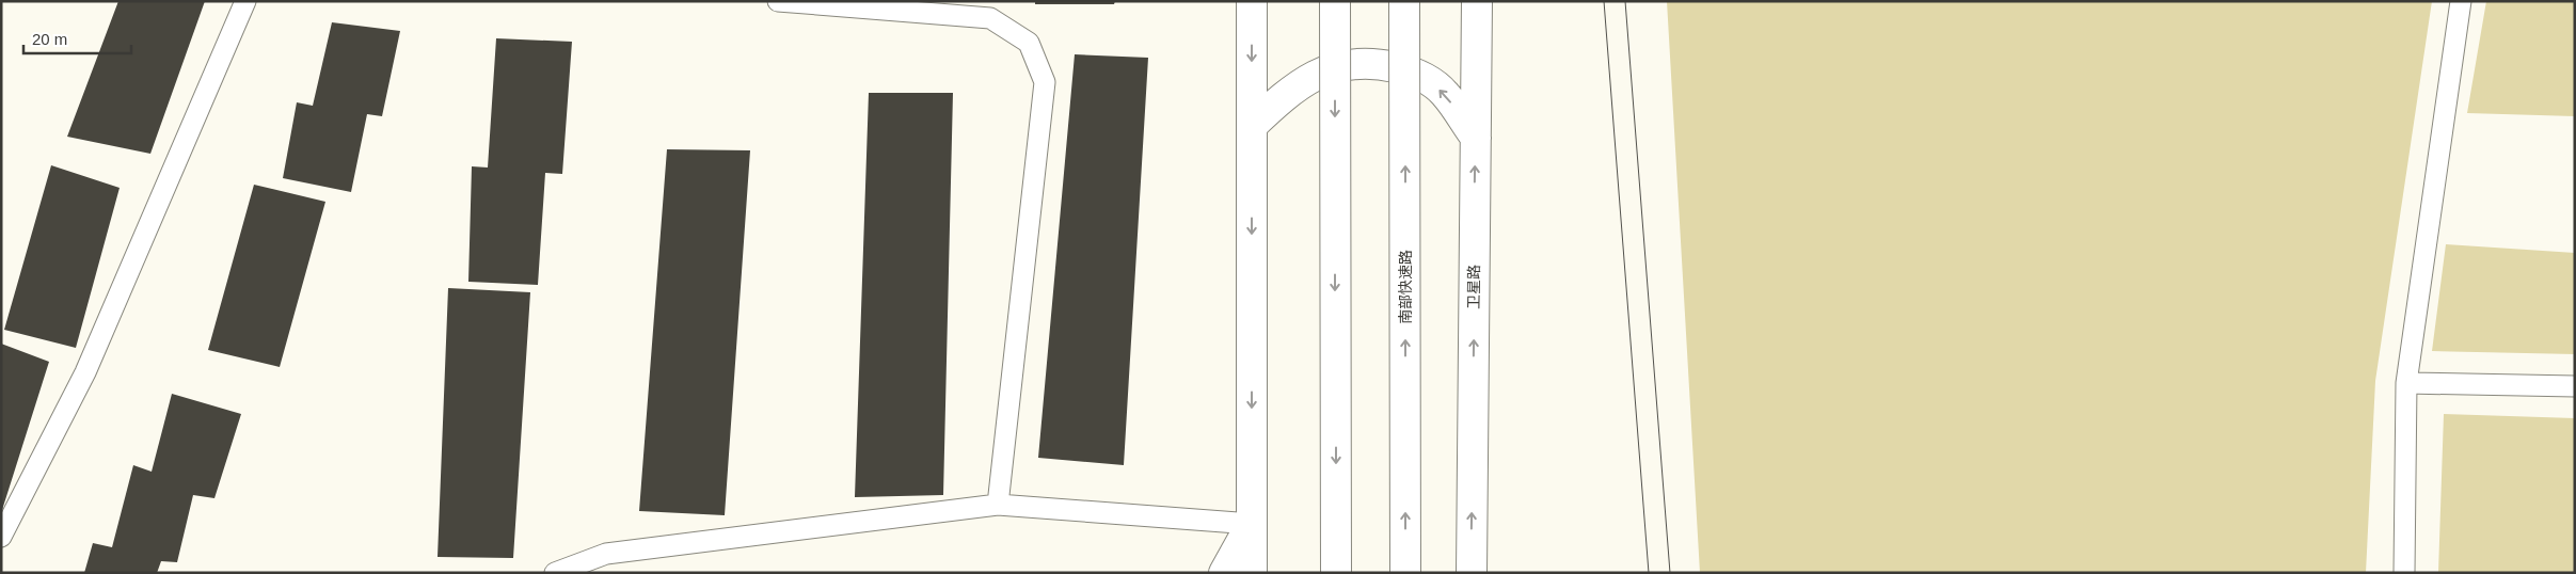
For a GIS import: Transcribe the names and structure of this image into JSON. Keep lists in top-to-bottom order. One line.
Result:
{"streets":{"main road":["南部快速路","卫星路"]},"scale_bar":"20 m"}
